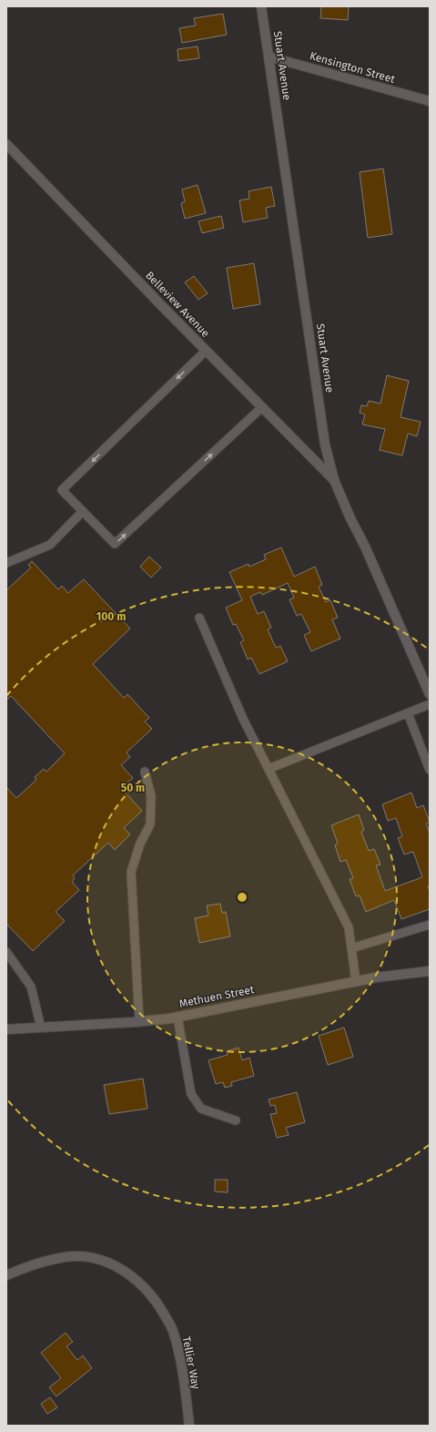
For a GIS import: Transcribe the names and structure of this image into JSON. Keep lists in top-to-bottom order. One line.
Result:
{"streets":{"street":["Stuart Avenue","Kensington Street","Belleview Avenue","Methuen Street","Tellier Way"]},"crossings":[["Stuart Avenue","Kensington Street"],["Stuart Avenue","Belleview Avenue"]],"rings":["100 m","50 m"]}
